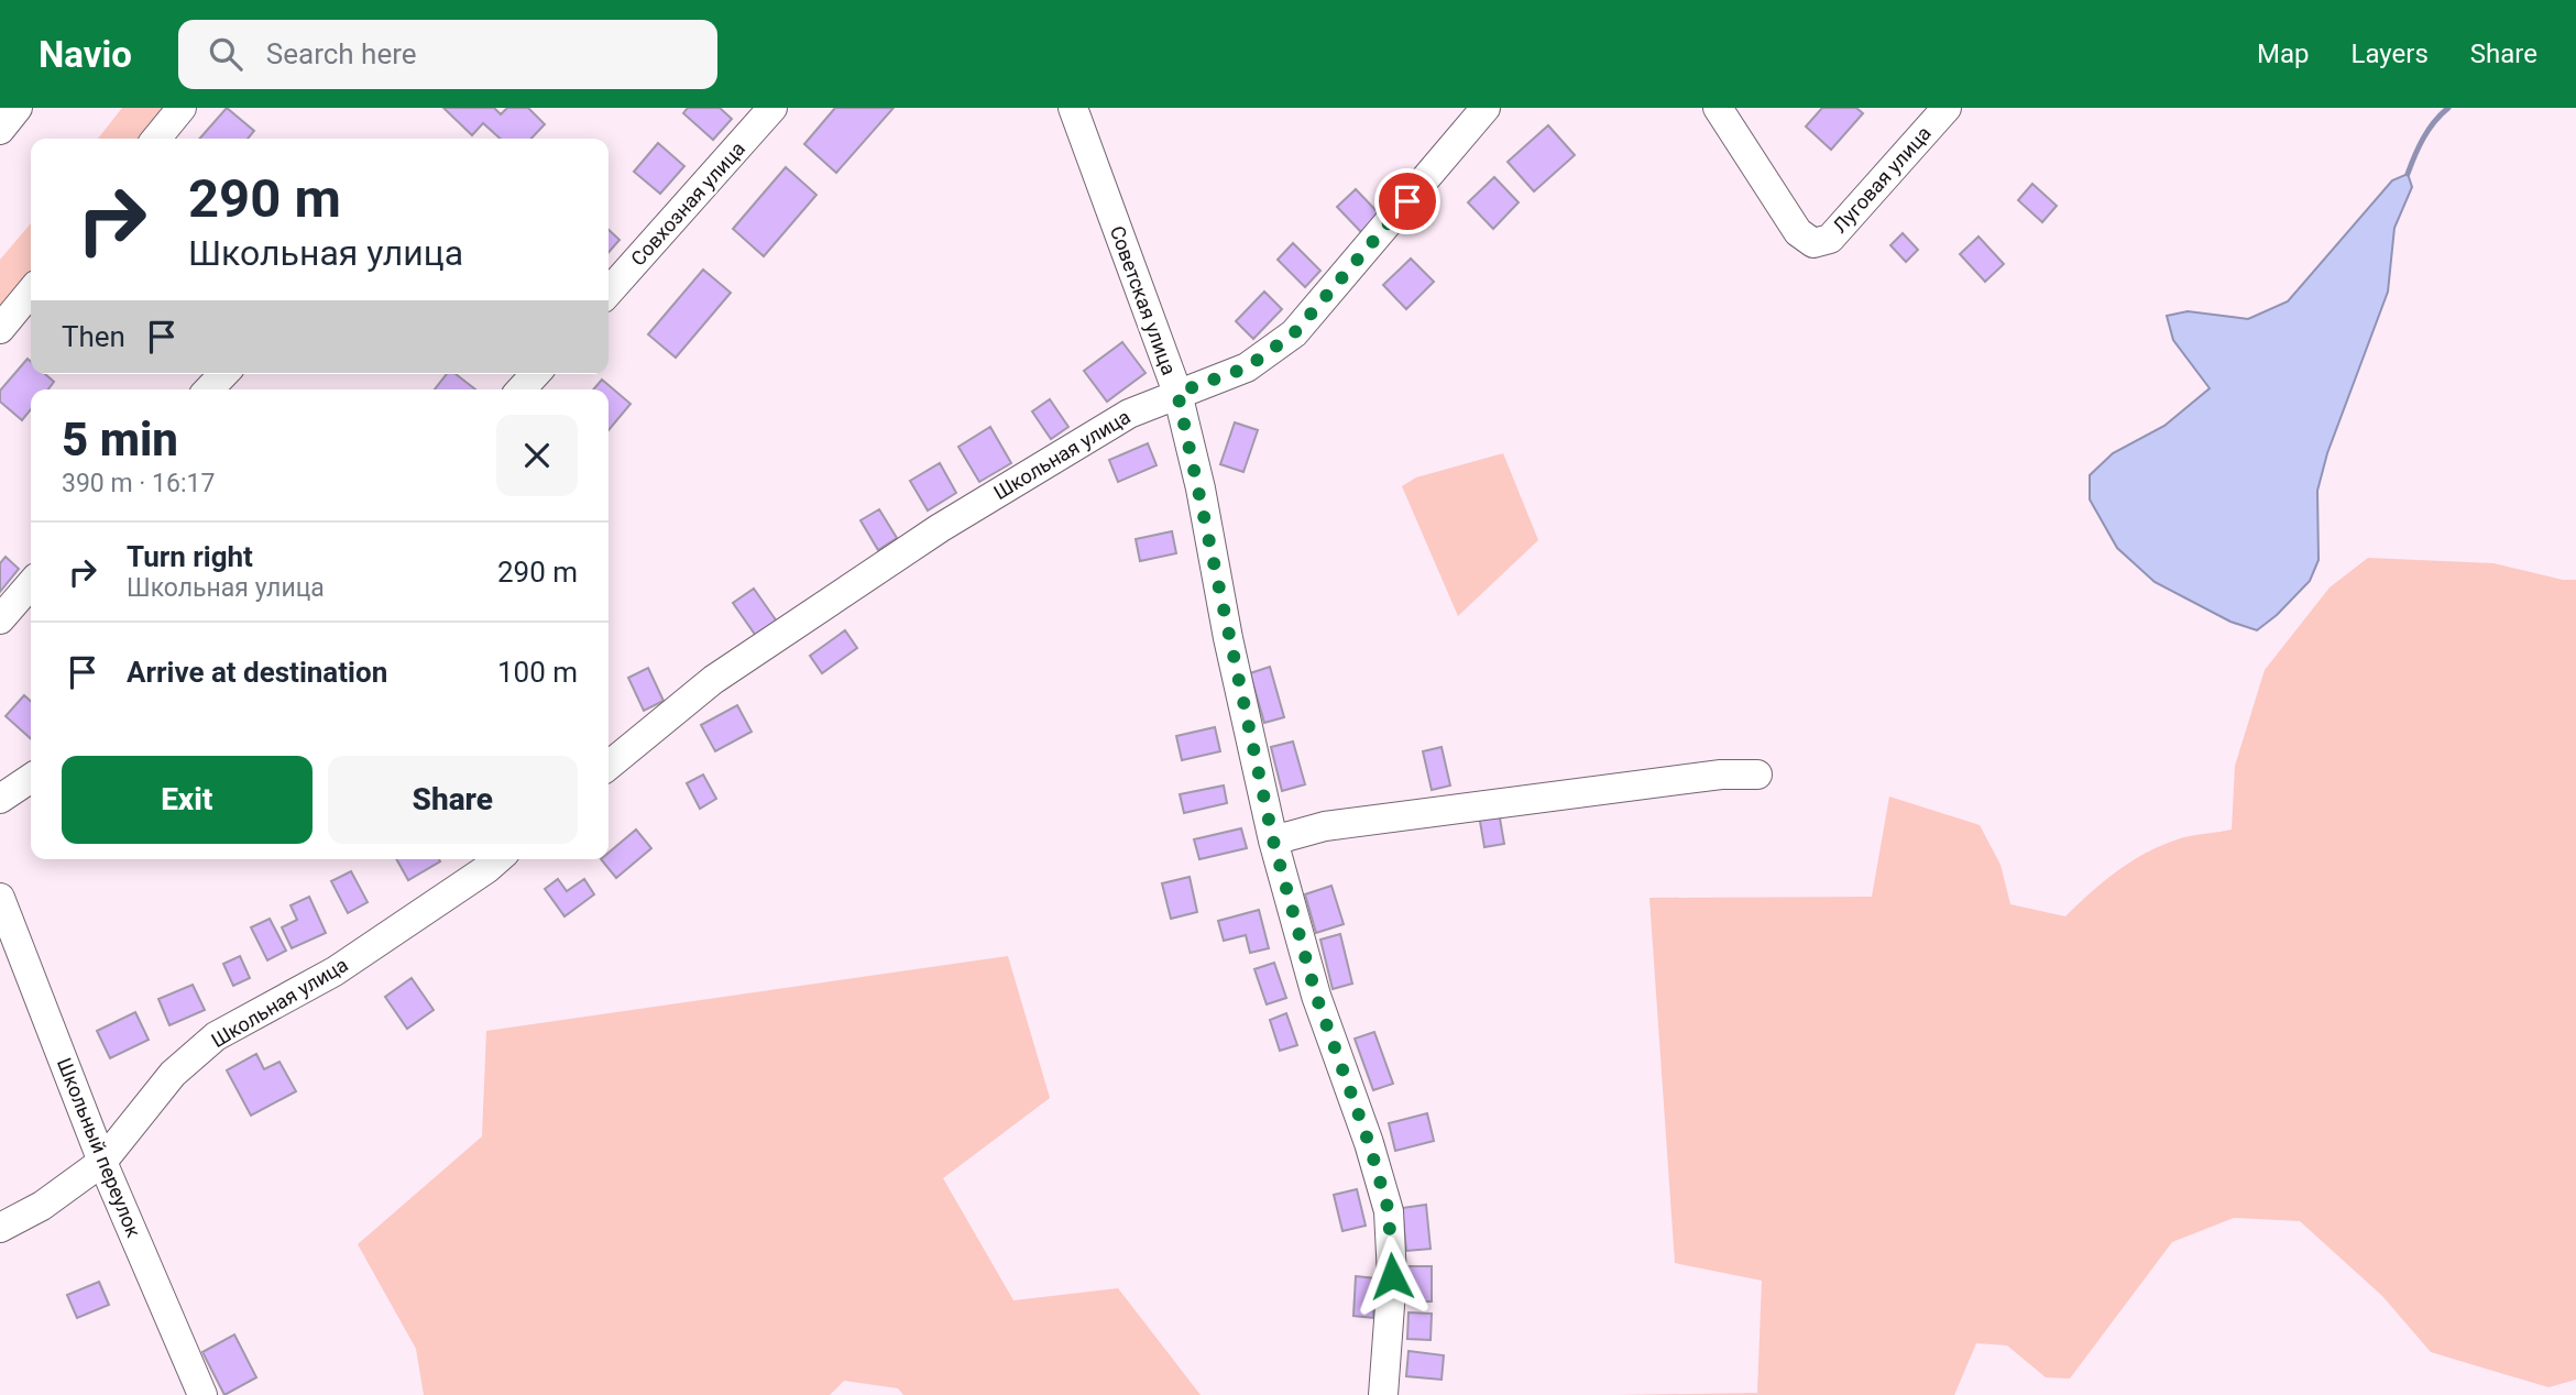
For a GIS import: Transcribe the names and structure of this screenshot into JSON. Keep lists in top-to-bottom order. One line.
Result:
{"streets":{"street":["Луговая улица","Совхозная улица","Советская улица","Школьная улица","Школьный переулок"]},"crossings":[["Советская улица","Школьная улица"],["Школьная улица","Школьный переулок"]],"page":{"header":"Navio","search":"Search here","nav":["Map","Layers","Share"],"turn":["290 m","Школьная улица"],"then":"Then","heading":["5 min","390 m · 16:17"],"list":[{"name":"Turn right","note":"Школьная улица","value":"290 m"},{"name":"Arrive at destination","value":"100 m"}],"buttons":["Exit","Share"]}}
